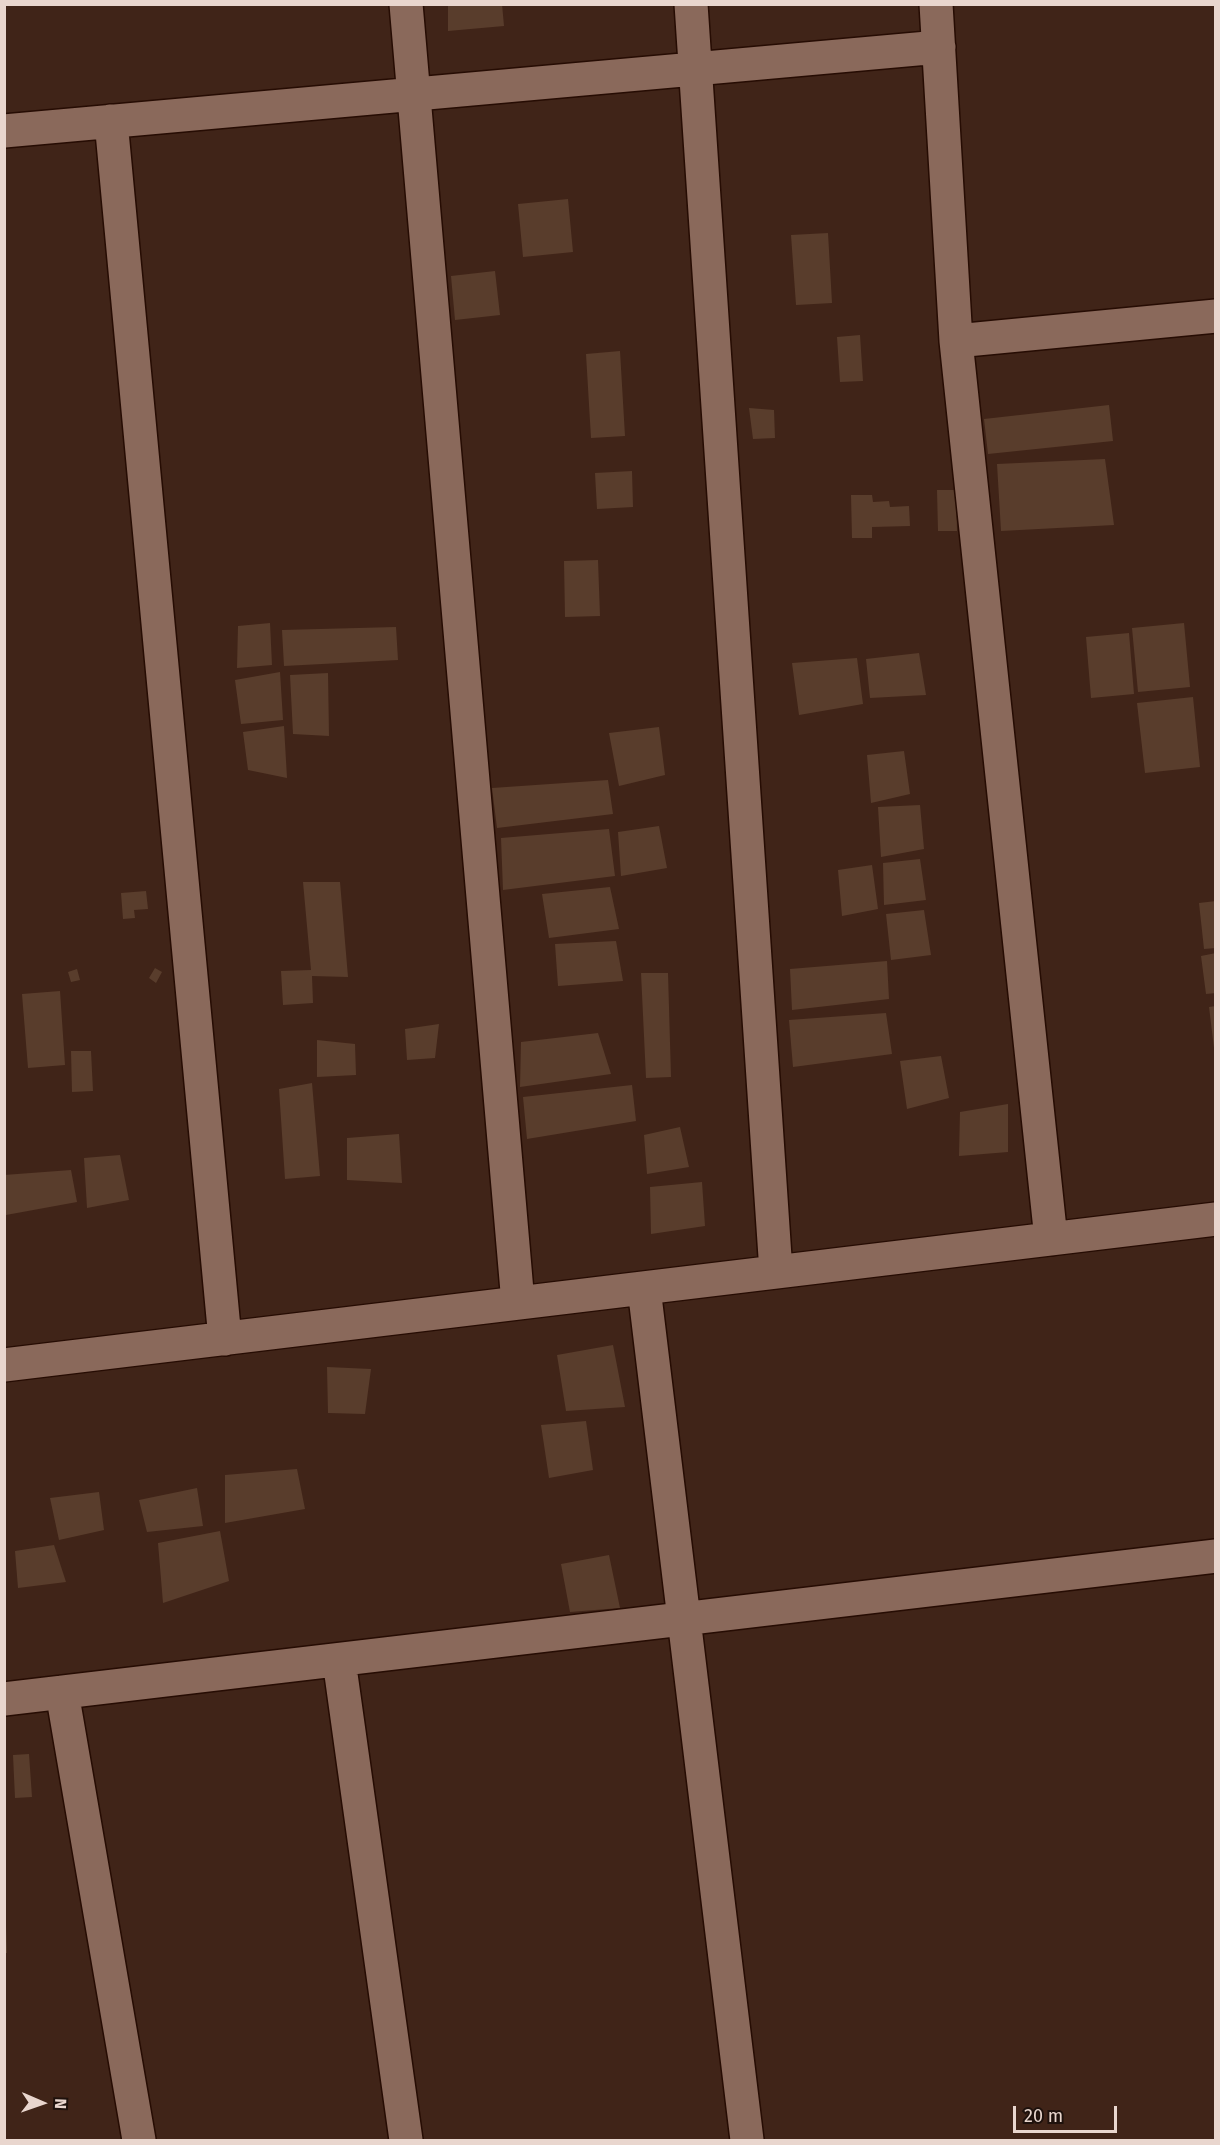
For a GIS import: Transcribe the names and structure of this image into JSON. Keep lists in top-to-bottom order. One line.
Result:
{"scale_bar":"20 m","north":"right"}
